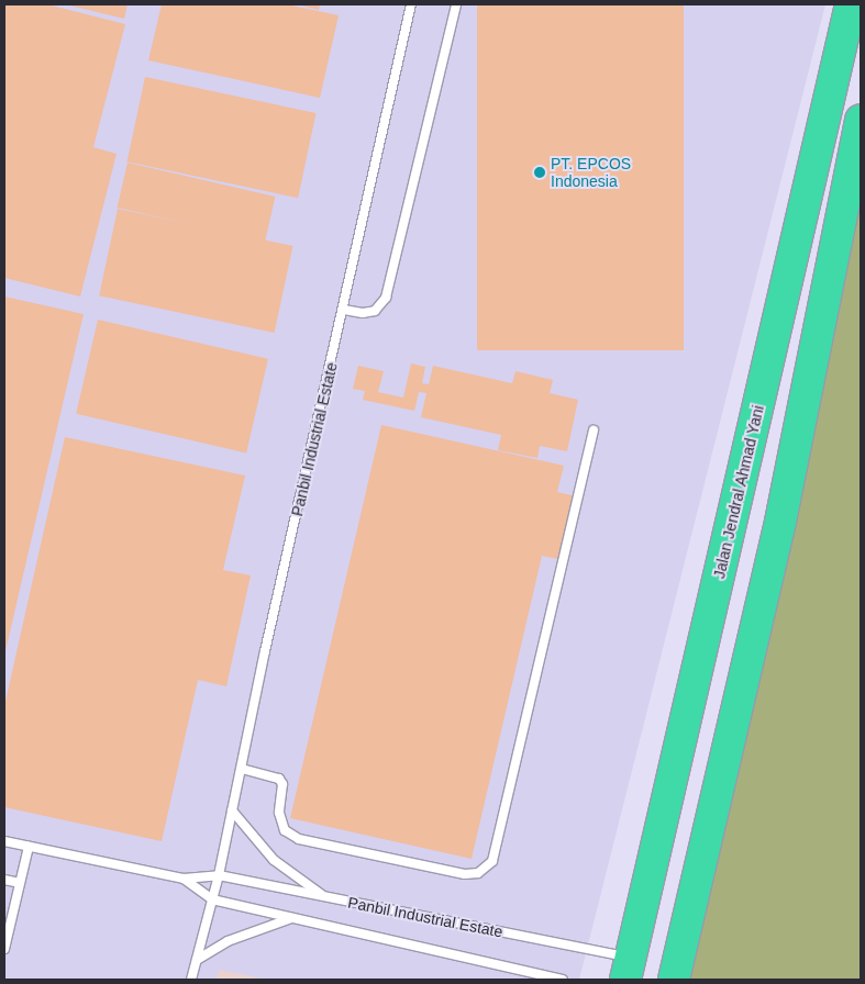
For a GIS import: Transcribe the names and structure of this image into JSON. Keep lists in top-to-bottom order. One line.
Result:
{"streets":{"highway":["Jalan Jendral Ahmad Yani"],"lane":["Panbil Industrial Estate"]},"crossings":[["Panbil Industrial Estate","Jalan Jendral Ahmad Yani"]],"places":["PT. EPCOS Indonesia"]}
